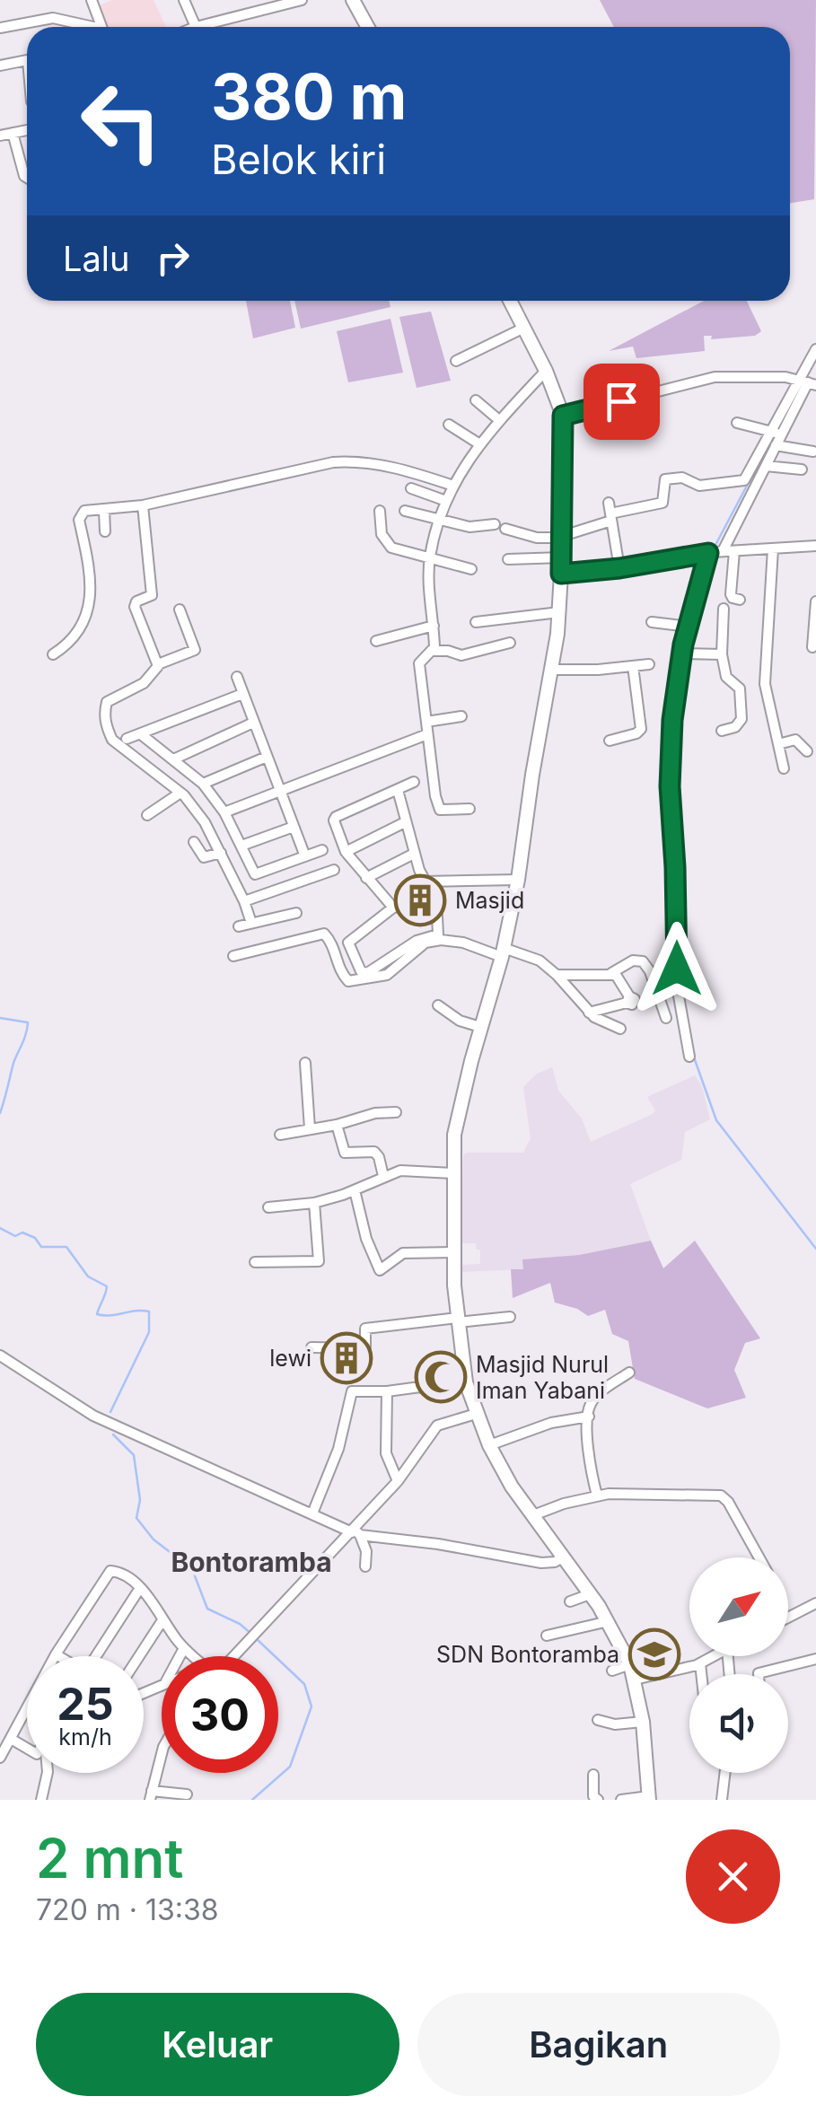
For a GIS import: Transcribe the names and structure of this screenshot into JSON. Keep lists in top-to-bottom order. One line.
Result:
{"districts":["Bontoramba"],"places":{"building":["Masjid","lewi"],"mosque":["Masjid Nurul Iman Yabani"],"school or university":["SDN Bontoramba"]},"north":"top right","page":{"turn":["380 m","Belok kiri"],"then":"Lalu","speed":"25 km/h","limit":"30","heading":["2 mnt","720 m · 13:38"],"buttons":["Keluar","Bagikan"]}}
